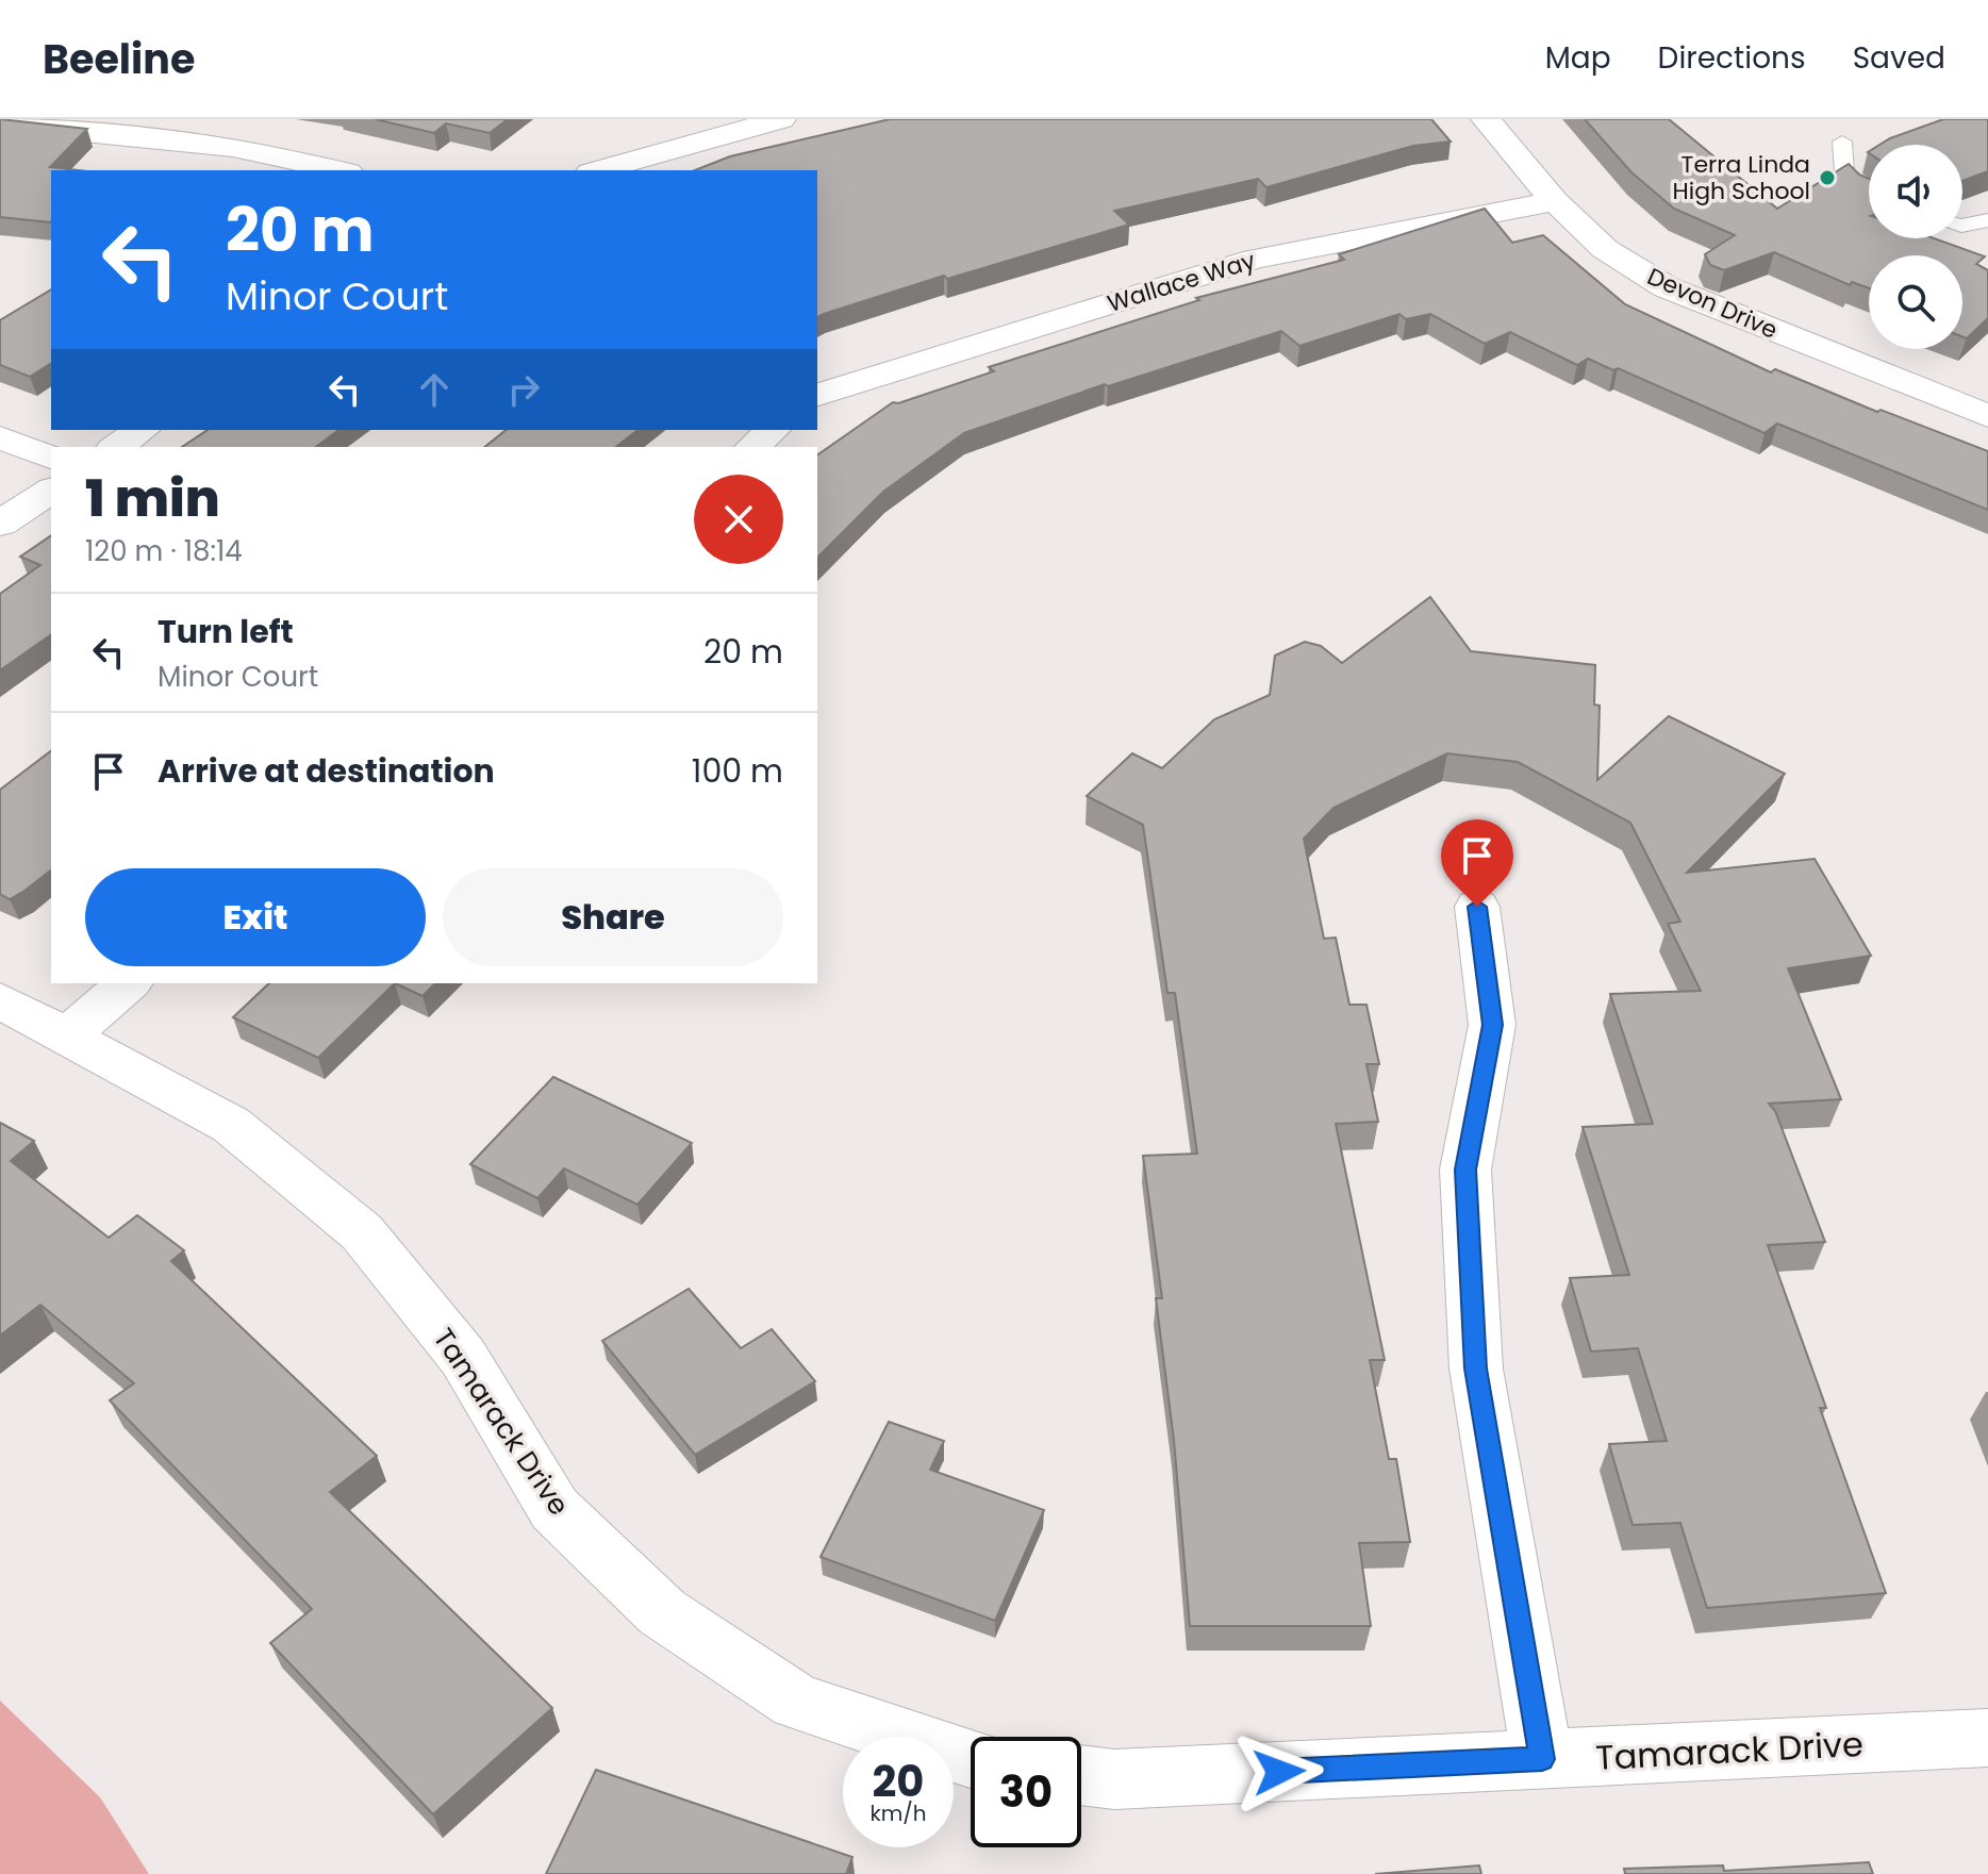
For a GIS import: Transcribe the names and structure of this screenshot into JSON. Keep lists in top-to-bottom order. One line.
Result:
{"streets":{"street":["Wallace Way","Devon Drive","Tamarack Drive"]},"crossings":[["Wallace Way","Devon Drive"]],"places":["Terra Linda High School"],"page":{"header":"Beeline","nav":["Map","Directions","Saved"],"turn":["20 m","Minor Court"],"heading":["1 min","120 m · 18:14"],"list":[{"name":"Turn left","note":"Minor Court","value":"20 m"},{"name":"Arrive at destination","value":"100 m"}],"buttons":["Exit","Share"],"speed":"20 km/h","limit":"30"}}
